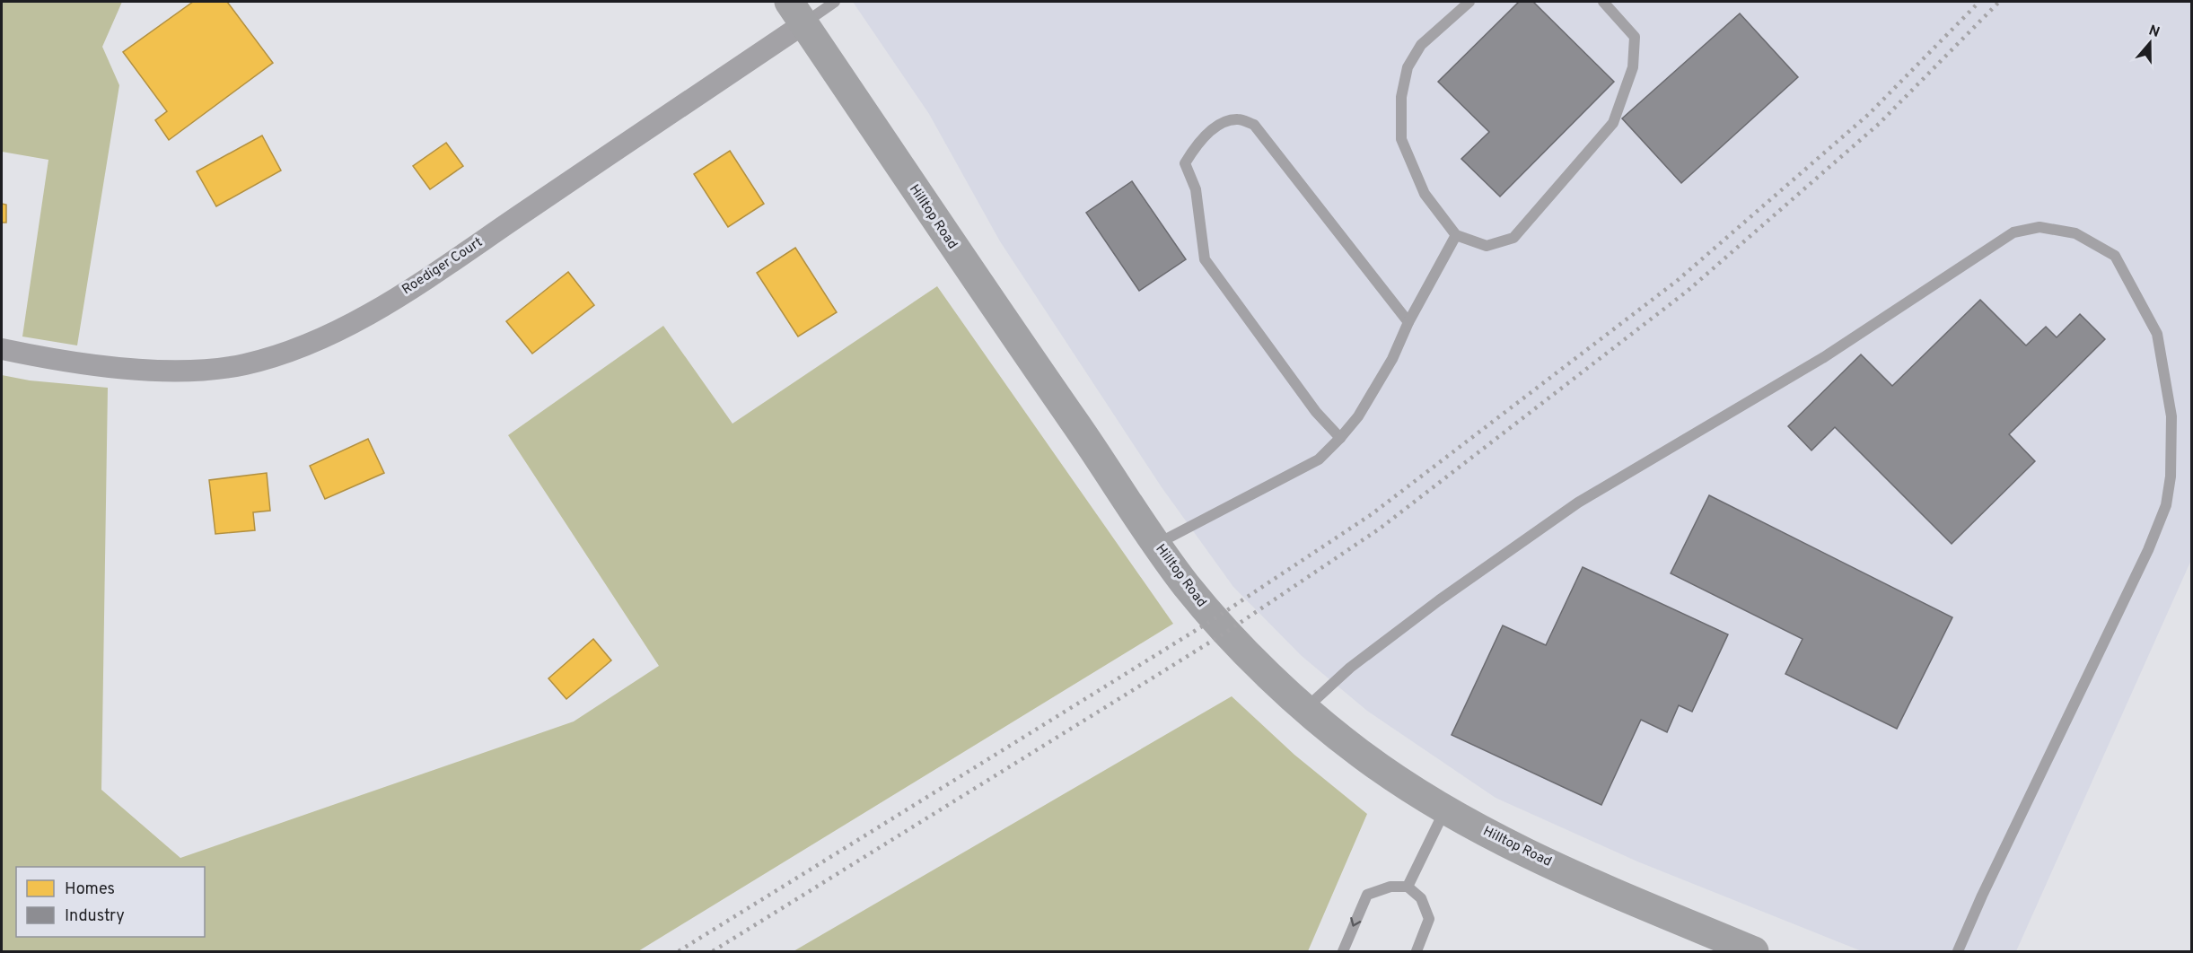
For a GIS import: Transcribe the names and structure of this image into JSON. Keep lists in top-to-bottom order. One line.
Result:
{"streets":{"main road":["Hilltop Road"],"street":["Roediger Court"]},"crossings":[["Hilltop Road","Roediger Court"]],"legend":["Homes","Industry"],"north":"top"}
